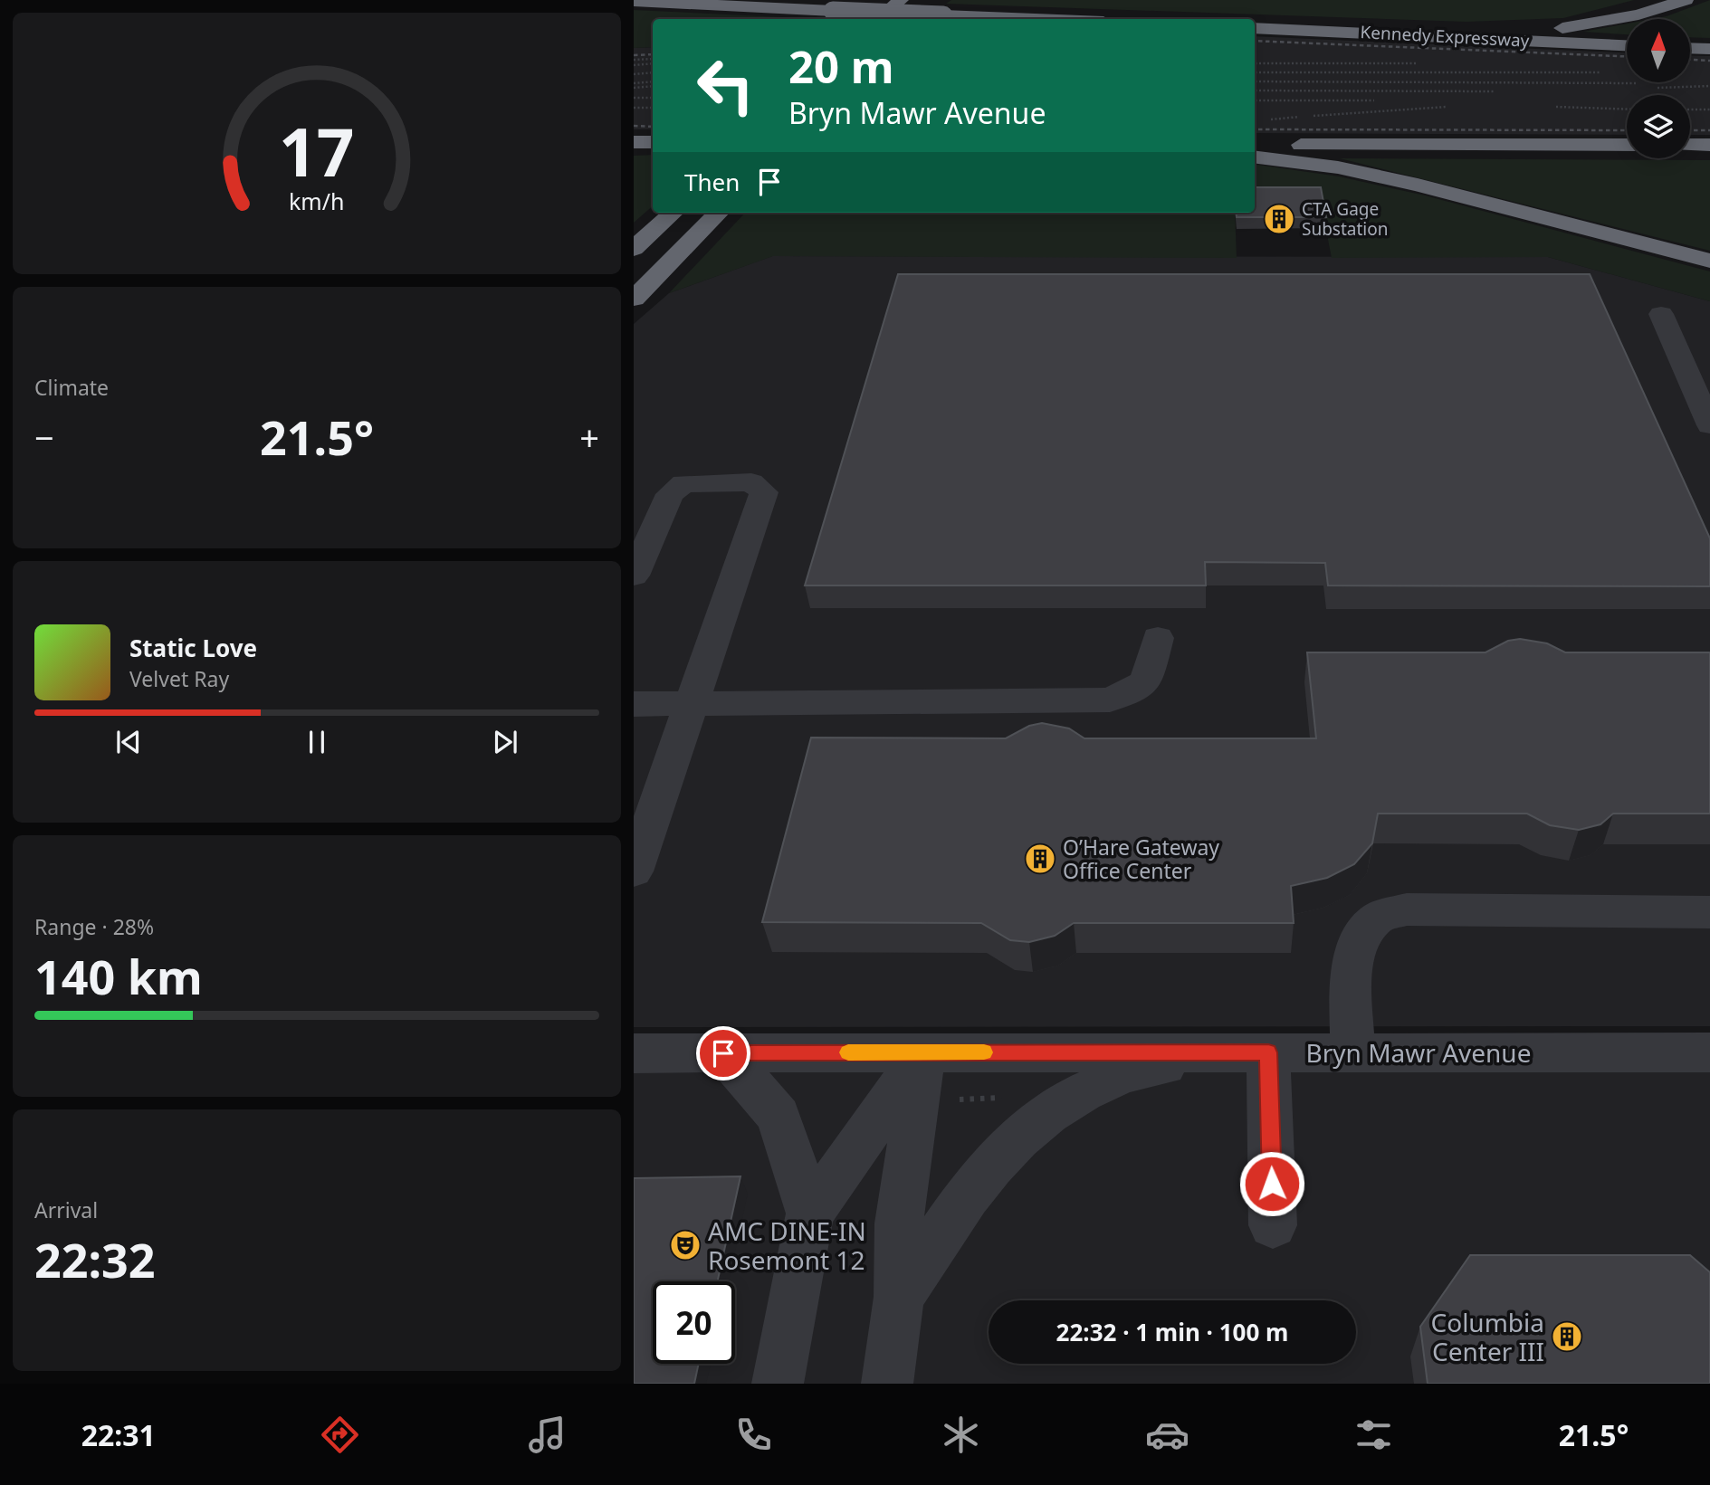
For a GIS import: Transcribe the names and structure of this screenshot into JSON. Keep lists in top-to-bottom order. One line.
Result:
{"streets":{"highway":["Kennedy Expressway"],"street":["Bryn Mawr Avenue"]},"places":{"building":["CTA Gage Substation","O’Hare Gateway Office Center","Columbia Center III"],"theatre":["AMC DINE-IN Rosemont 12"]},"north":"top","page":{"turn":["20 m","Bryn Mawr Avenue"],"then":"Then","tile":["Climate",["Range · 28%","140 km"],["Arrival","22:32"]],"heat":["−","21.5°","+"],"song":["Static Love","Velvet Ray"],"limit":"20","trip":"22:32 · 1 min · 100 m","tabs":["22:31","21.5°"],"gauge":["17","km/h"]}}
